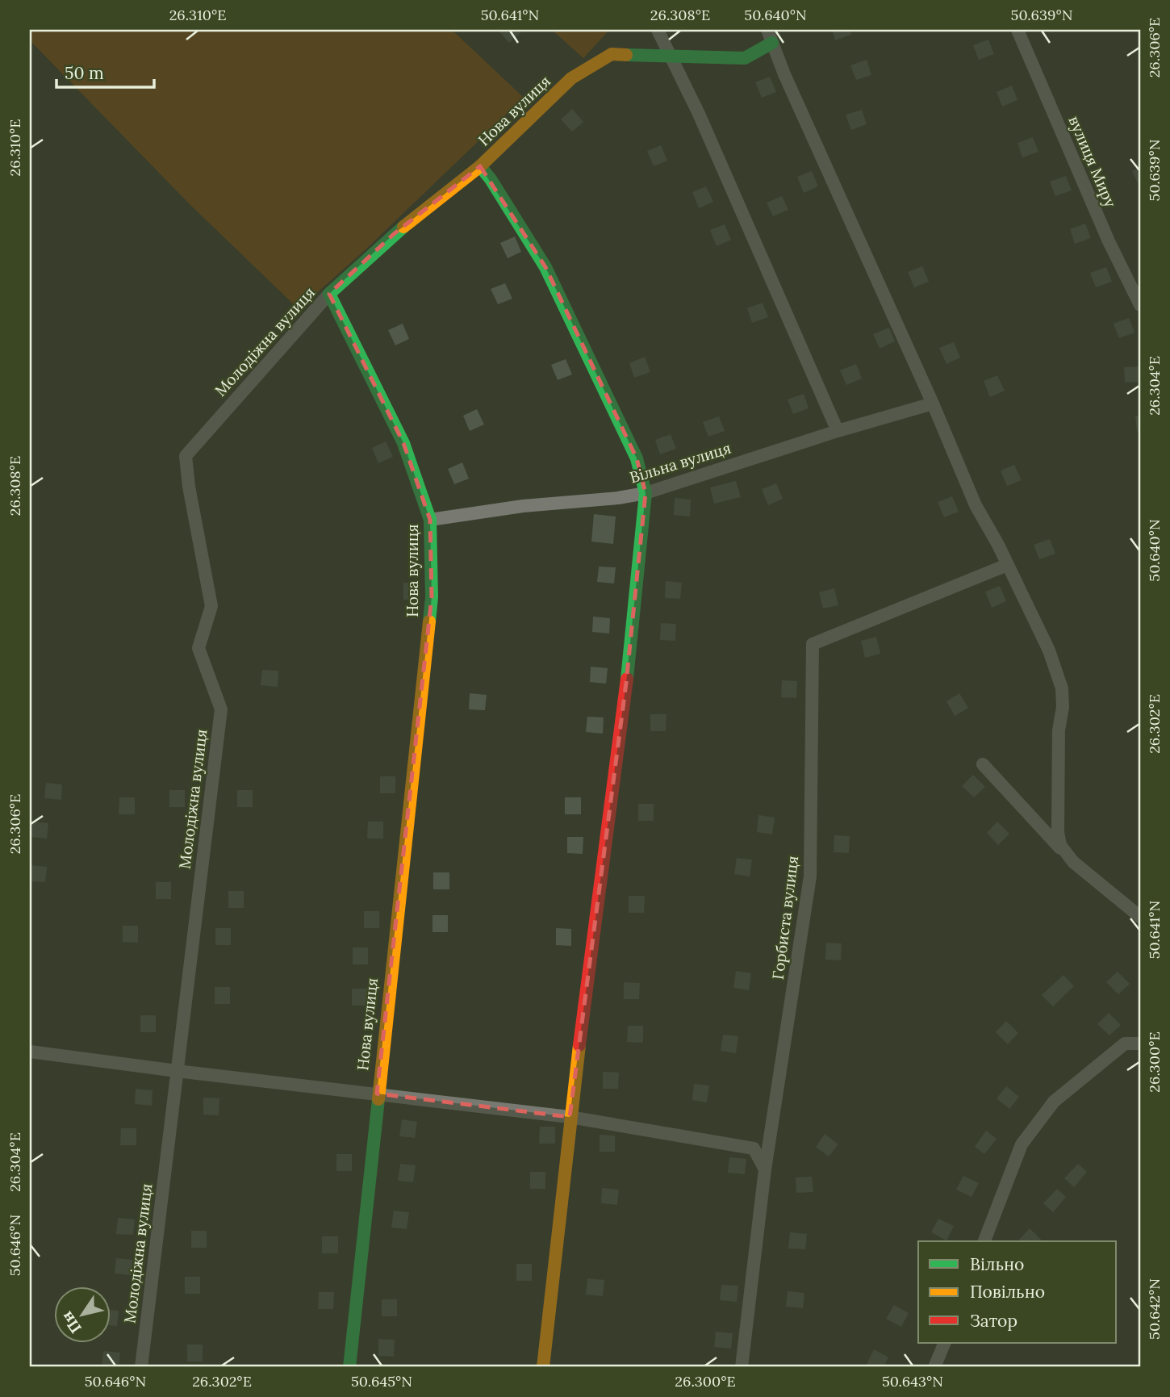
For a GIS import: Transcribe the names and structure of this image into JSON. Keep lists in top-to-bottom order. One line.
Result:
{"streets":{"street":["Нова вулиця","вулиця Миру","Молодіжна вулиця","Вільна вулиця","Горбиста вулиця"]},"crossings":[["Нова вулиця","Молодіжна вулиця"],["Нова вулиця","Вільна вулиця"]],"legend":["Вільно","Повільно","Затор"],"scale_bar":"50 m","north":"bottom left","coordinates":["26.310°E","50.641°N","26.308°E","50.640°N","50.639°N","26.306°E","26.304°E","26.302°E","26.300°E","50.646°N","50.642°N","50.645°N","50.643°N"]}
